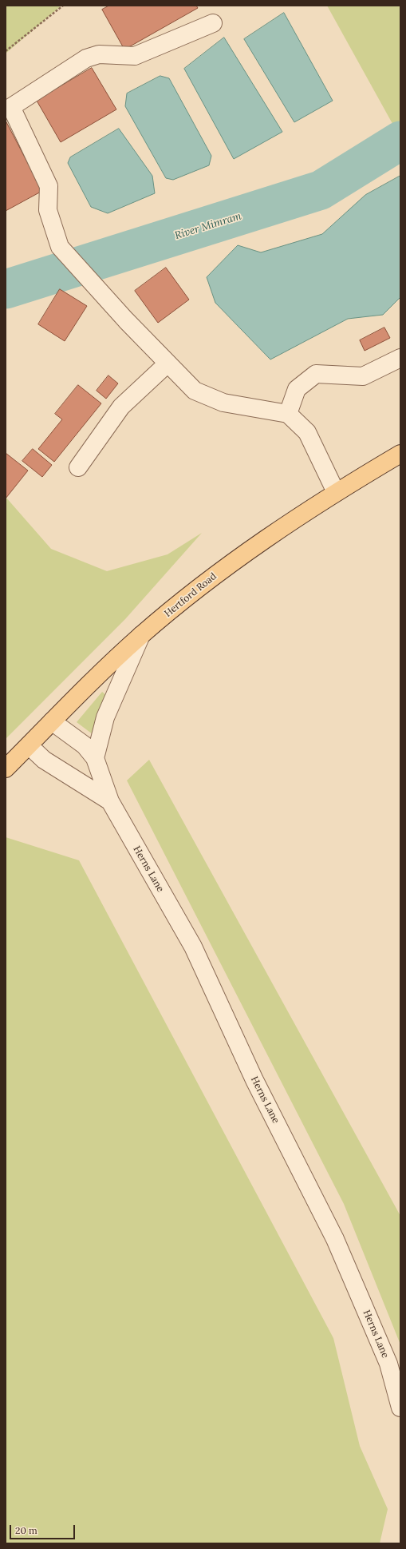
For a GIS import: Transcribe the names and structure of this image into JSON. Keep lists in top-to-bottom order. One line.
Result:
{"streets":{"main road":["Hertford Road"],"street":["Herns Lane"]},"crossings":[["Hertford Road","Herns Lane"]],"water":["River Mimram"],"scale_bar":"20 m"}
